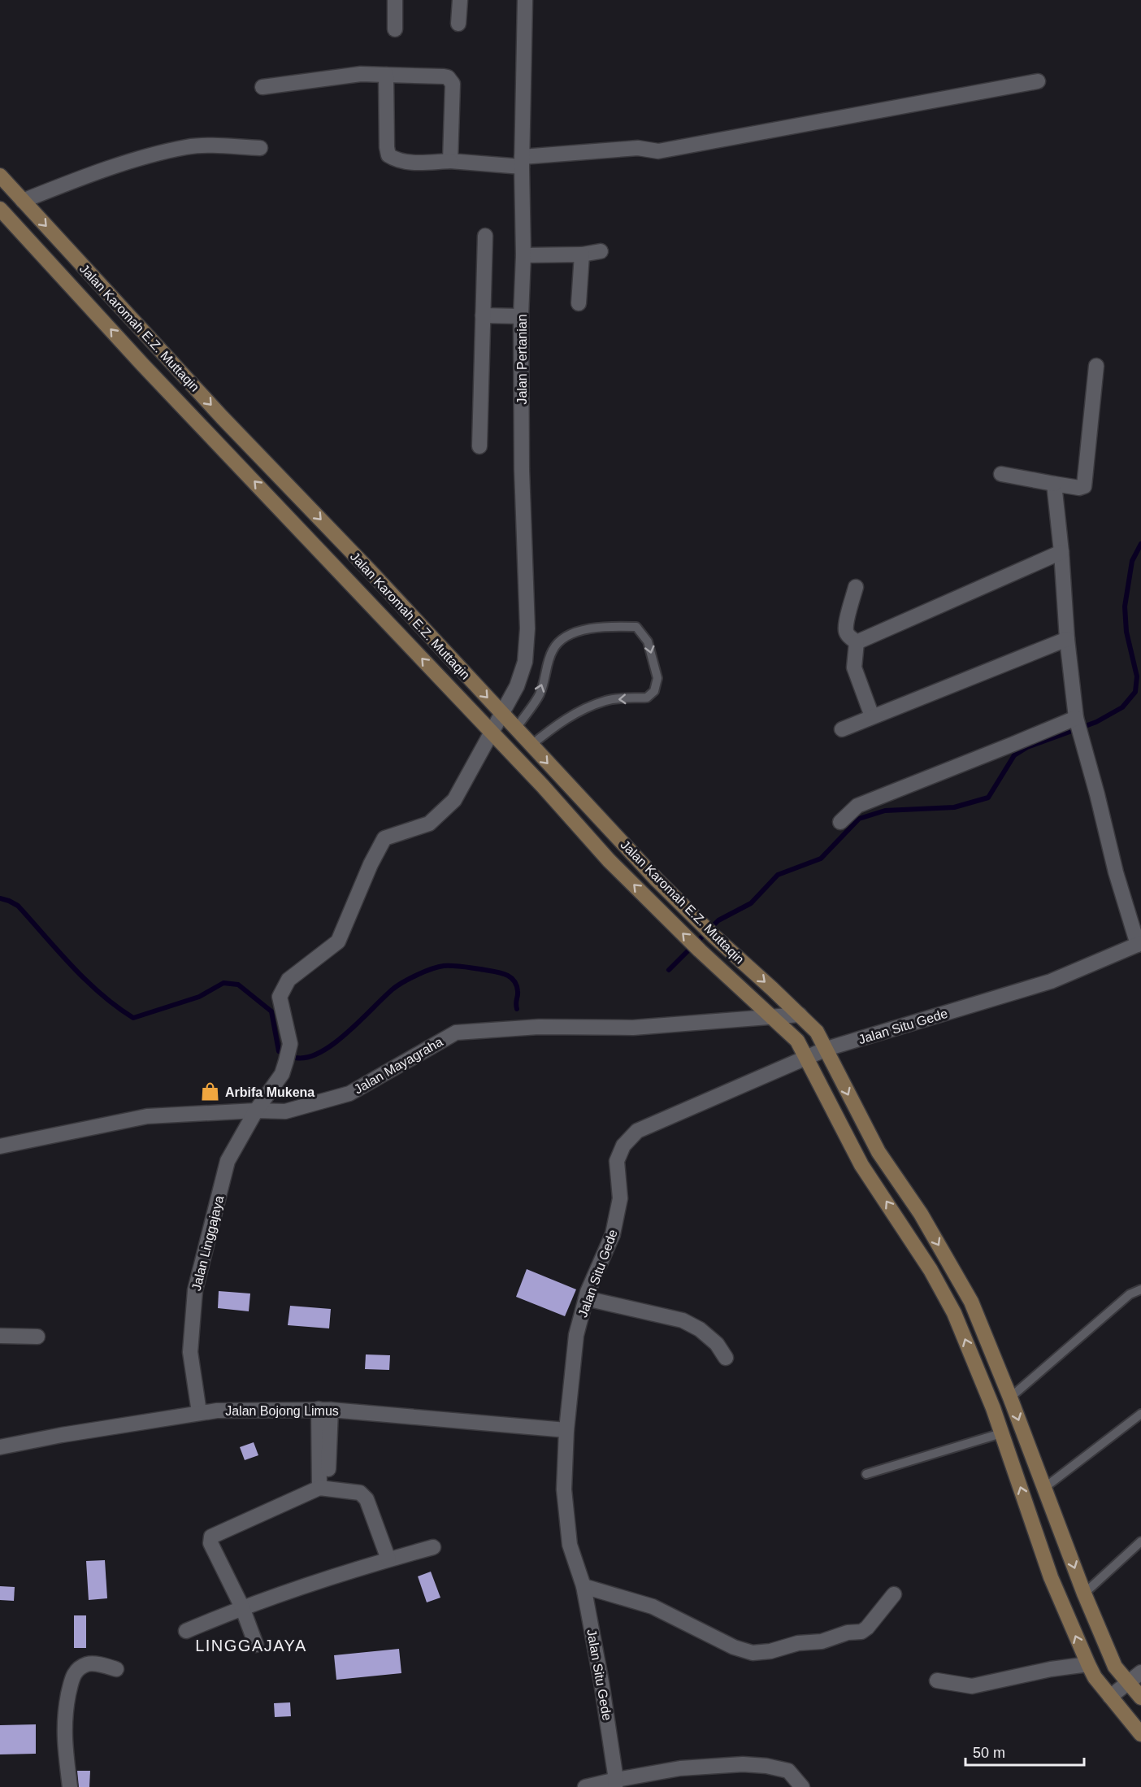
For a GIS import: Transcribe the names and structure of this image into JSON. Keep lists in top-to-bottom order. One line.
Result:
{"streets":{"street":["Jalan Karomah E.Z. Muttaqin","Jalan Pertanian","Jalan Situ Gede","Jalan Mayagraha","Jalan Linggajaya","Jalan Bojong Limus"]},"crossings":[["Jalan Karomah E.Z. Muttaqin","Jalan Pertanian"],["Jalan Karomah E.Z. Muttaqin","Jalan Situ Gede"],["Jalan Karomah E.Z. Muttaqin","Jalan Mayagraha"],["Jalan Pertanian","Jalan Linggajaya"],["Jalan Situ Gede","Jalan Bojong Limus"],["Jalan Mayagraha","Jalan Linggajaya"],["Jalan Linggajaya","Jalan Bojong Limus"]],"districts":["LINGGAJAYA"],"places":{"shop":["Arbifa Mukena"]},"scale_bar":"50 m"}
